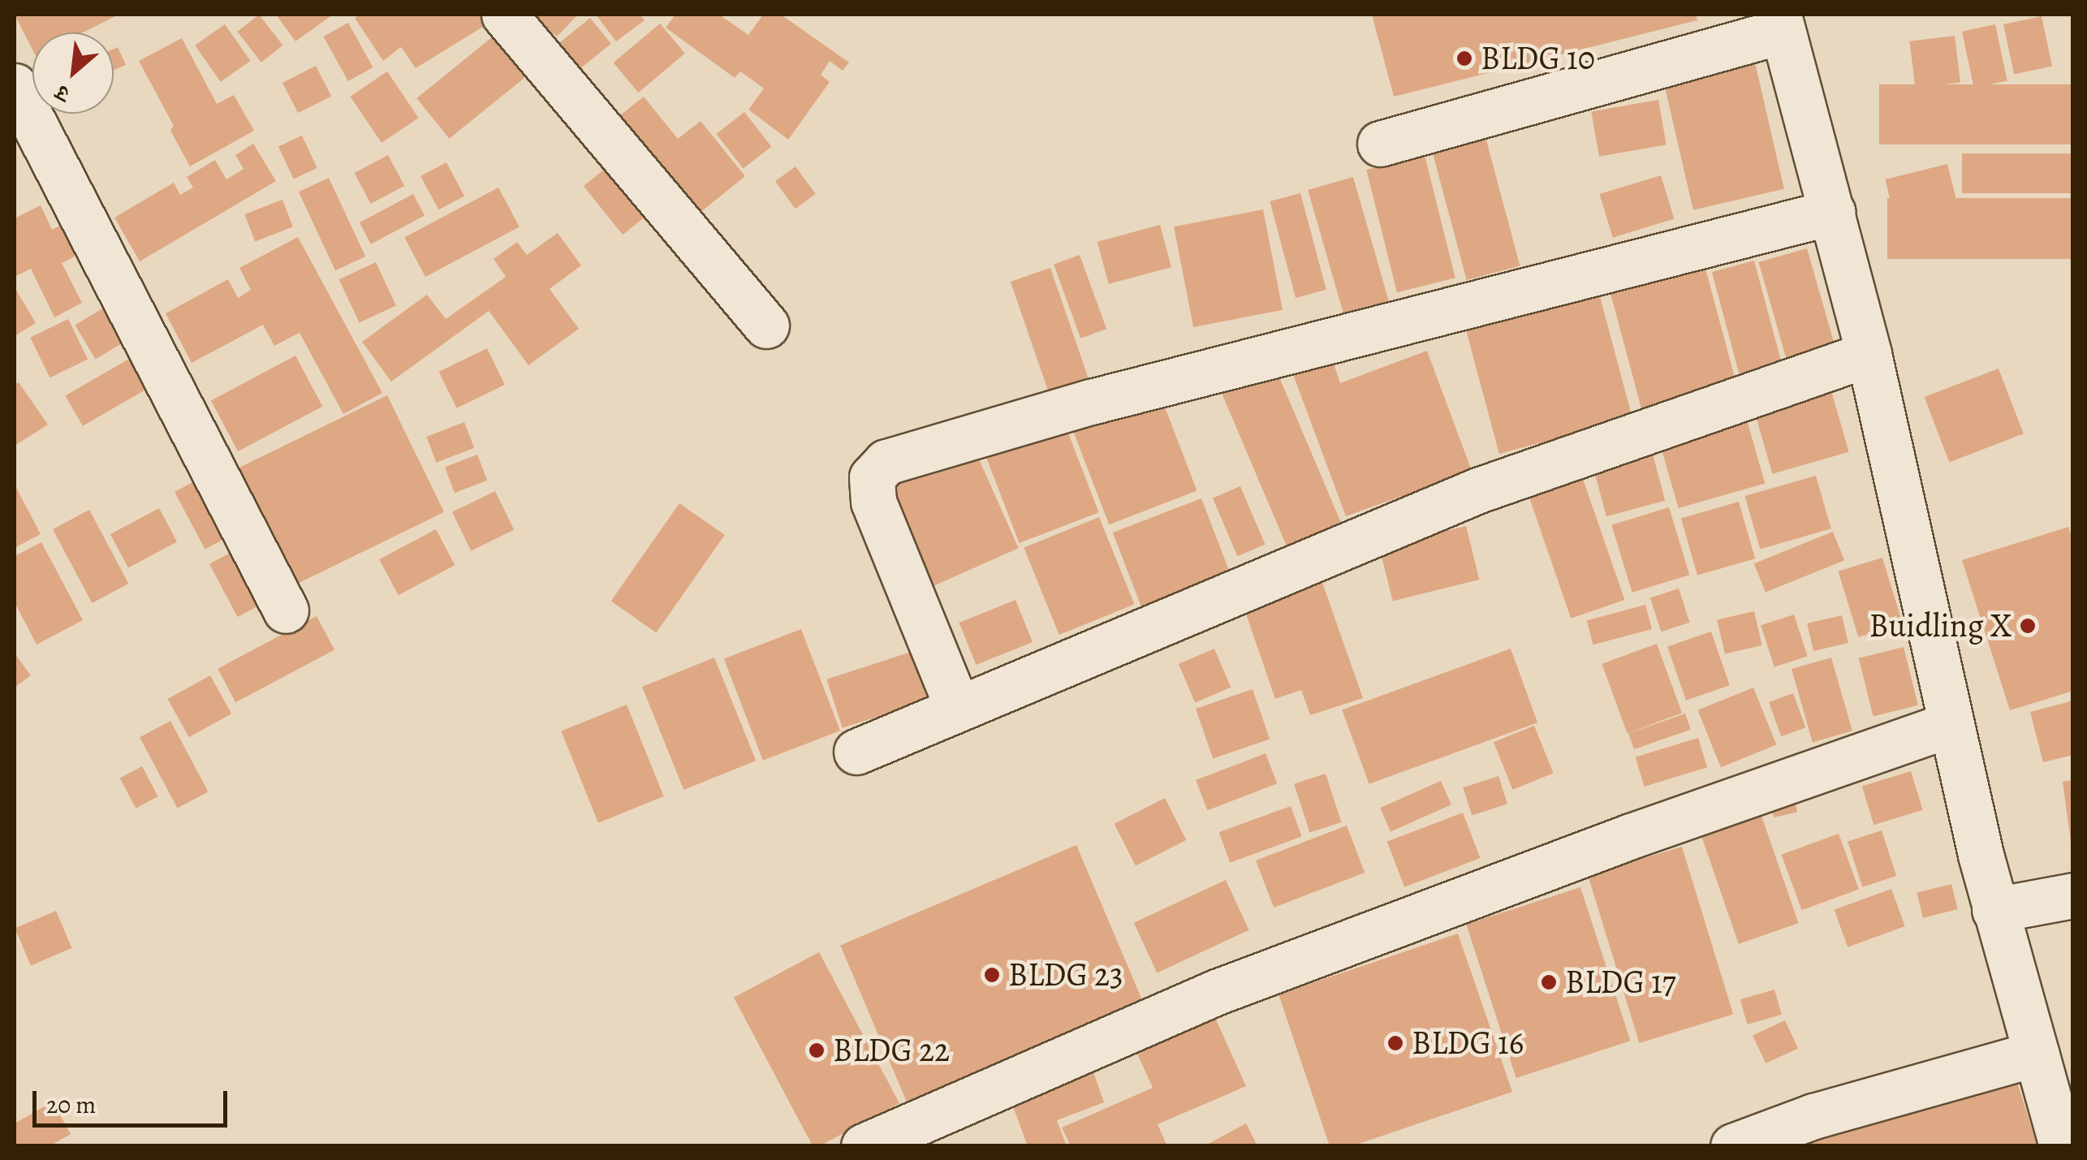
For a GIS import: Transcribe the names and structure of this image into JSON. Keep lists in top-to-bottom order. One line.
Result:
{"places":["BLDG 10","Buidling X","BLDG 23","BLDG 17","BLDG 16","BLDG 22"],"scale_bar":"20 m","north":"bottom left"}
